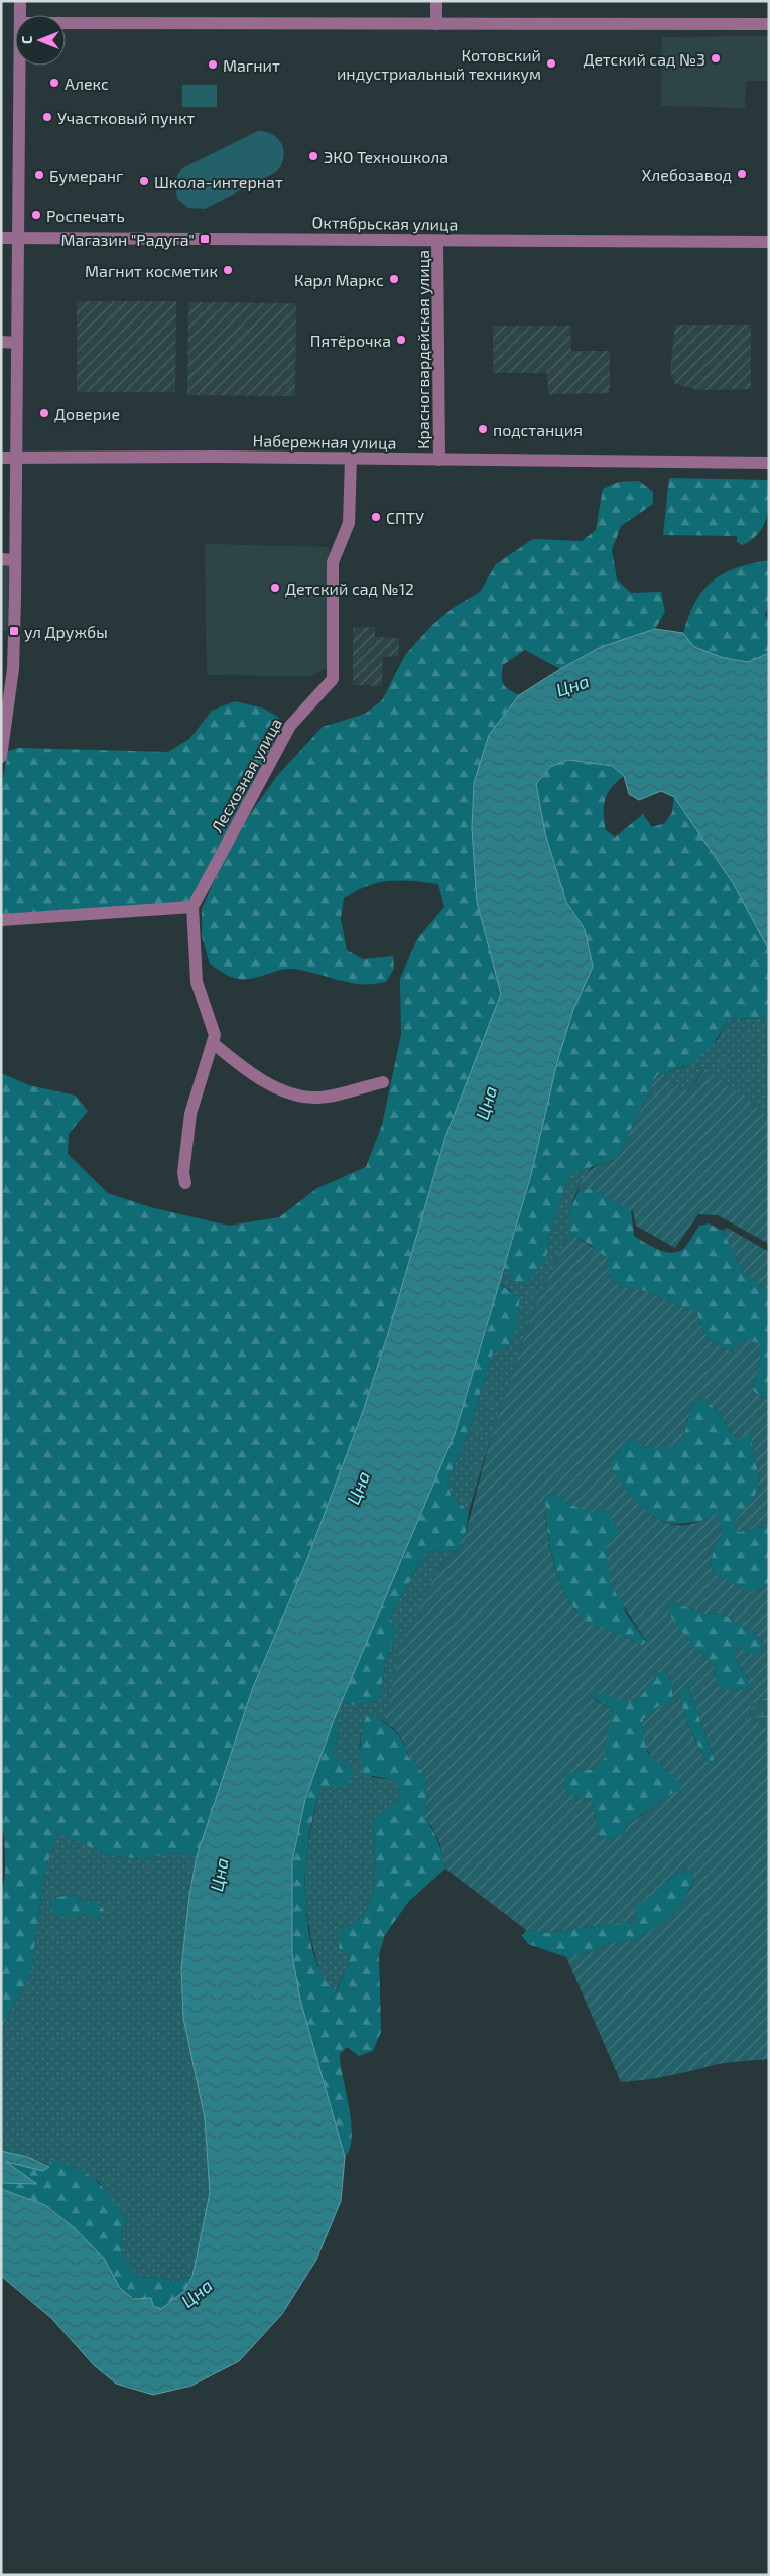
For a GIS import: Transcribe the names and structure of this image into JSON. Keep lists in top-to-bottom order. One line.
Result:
{"streets":{"street":["Октябрьская улица","Красногвардейская улица","Набережная улица","Лесхозная улица"]},"crossings":[["Октябрьская улица","Красногвардейская улица"],["Красногвардейская улица","Набережная улица"],["Набережная улица","Лесхозная улица"]],"water":["Цна"],"places":{"other":["Детский сад №3","Котовский индустриальный техникум","Магнит","Алекс","Участковый пункт","ЭКО Техношкола","Хлебозавод","Бумеранг","Школа-интернат","Роспечать","Магнит косметик","Карл Маркс","Пятёрочка","Доверие","подстанция","СПТУ","Детский сад №12"],"transit":["Магазин \"Радуга\"","ул Дружбы"]},"north":"left"}
